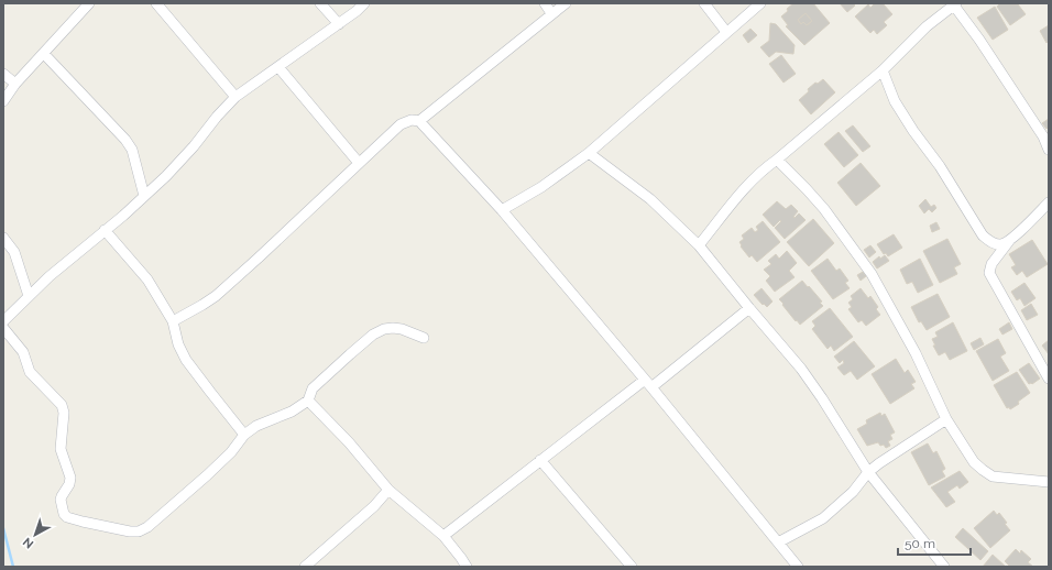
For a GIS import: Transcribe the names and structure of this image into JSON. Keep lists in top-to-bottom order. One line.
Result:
{"scale_bar":"50 m","north":"bottom left"}
